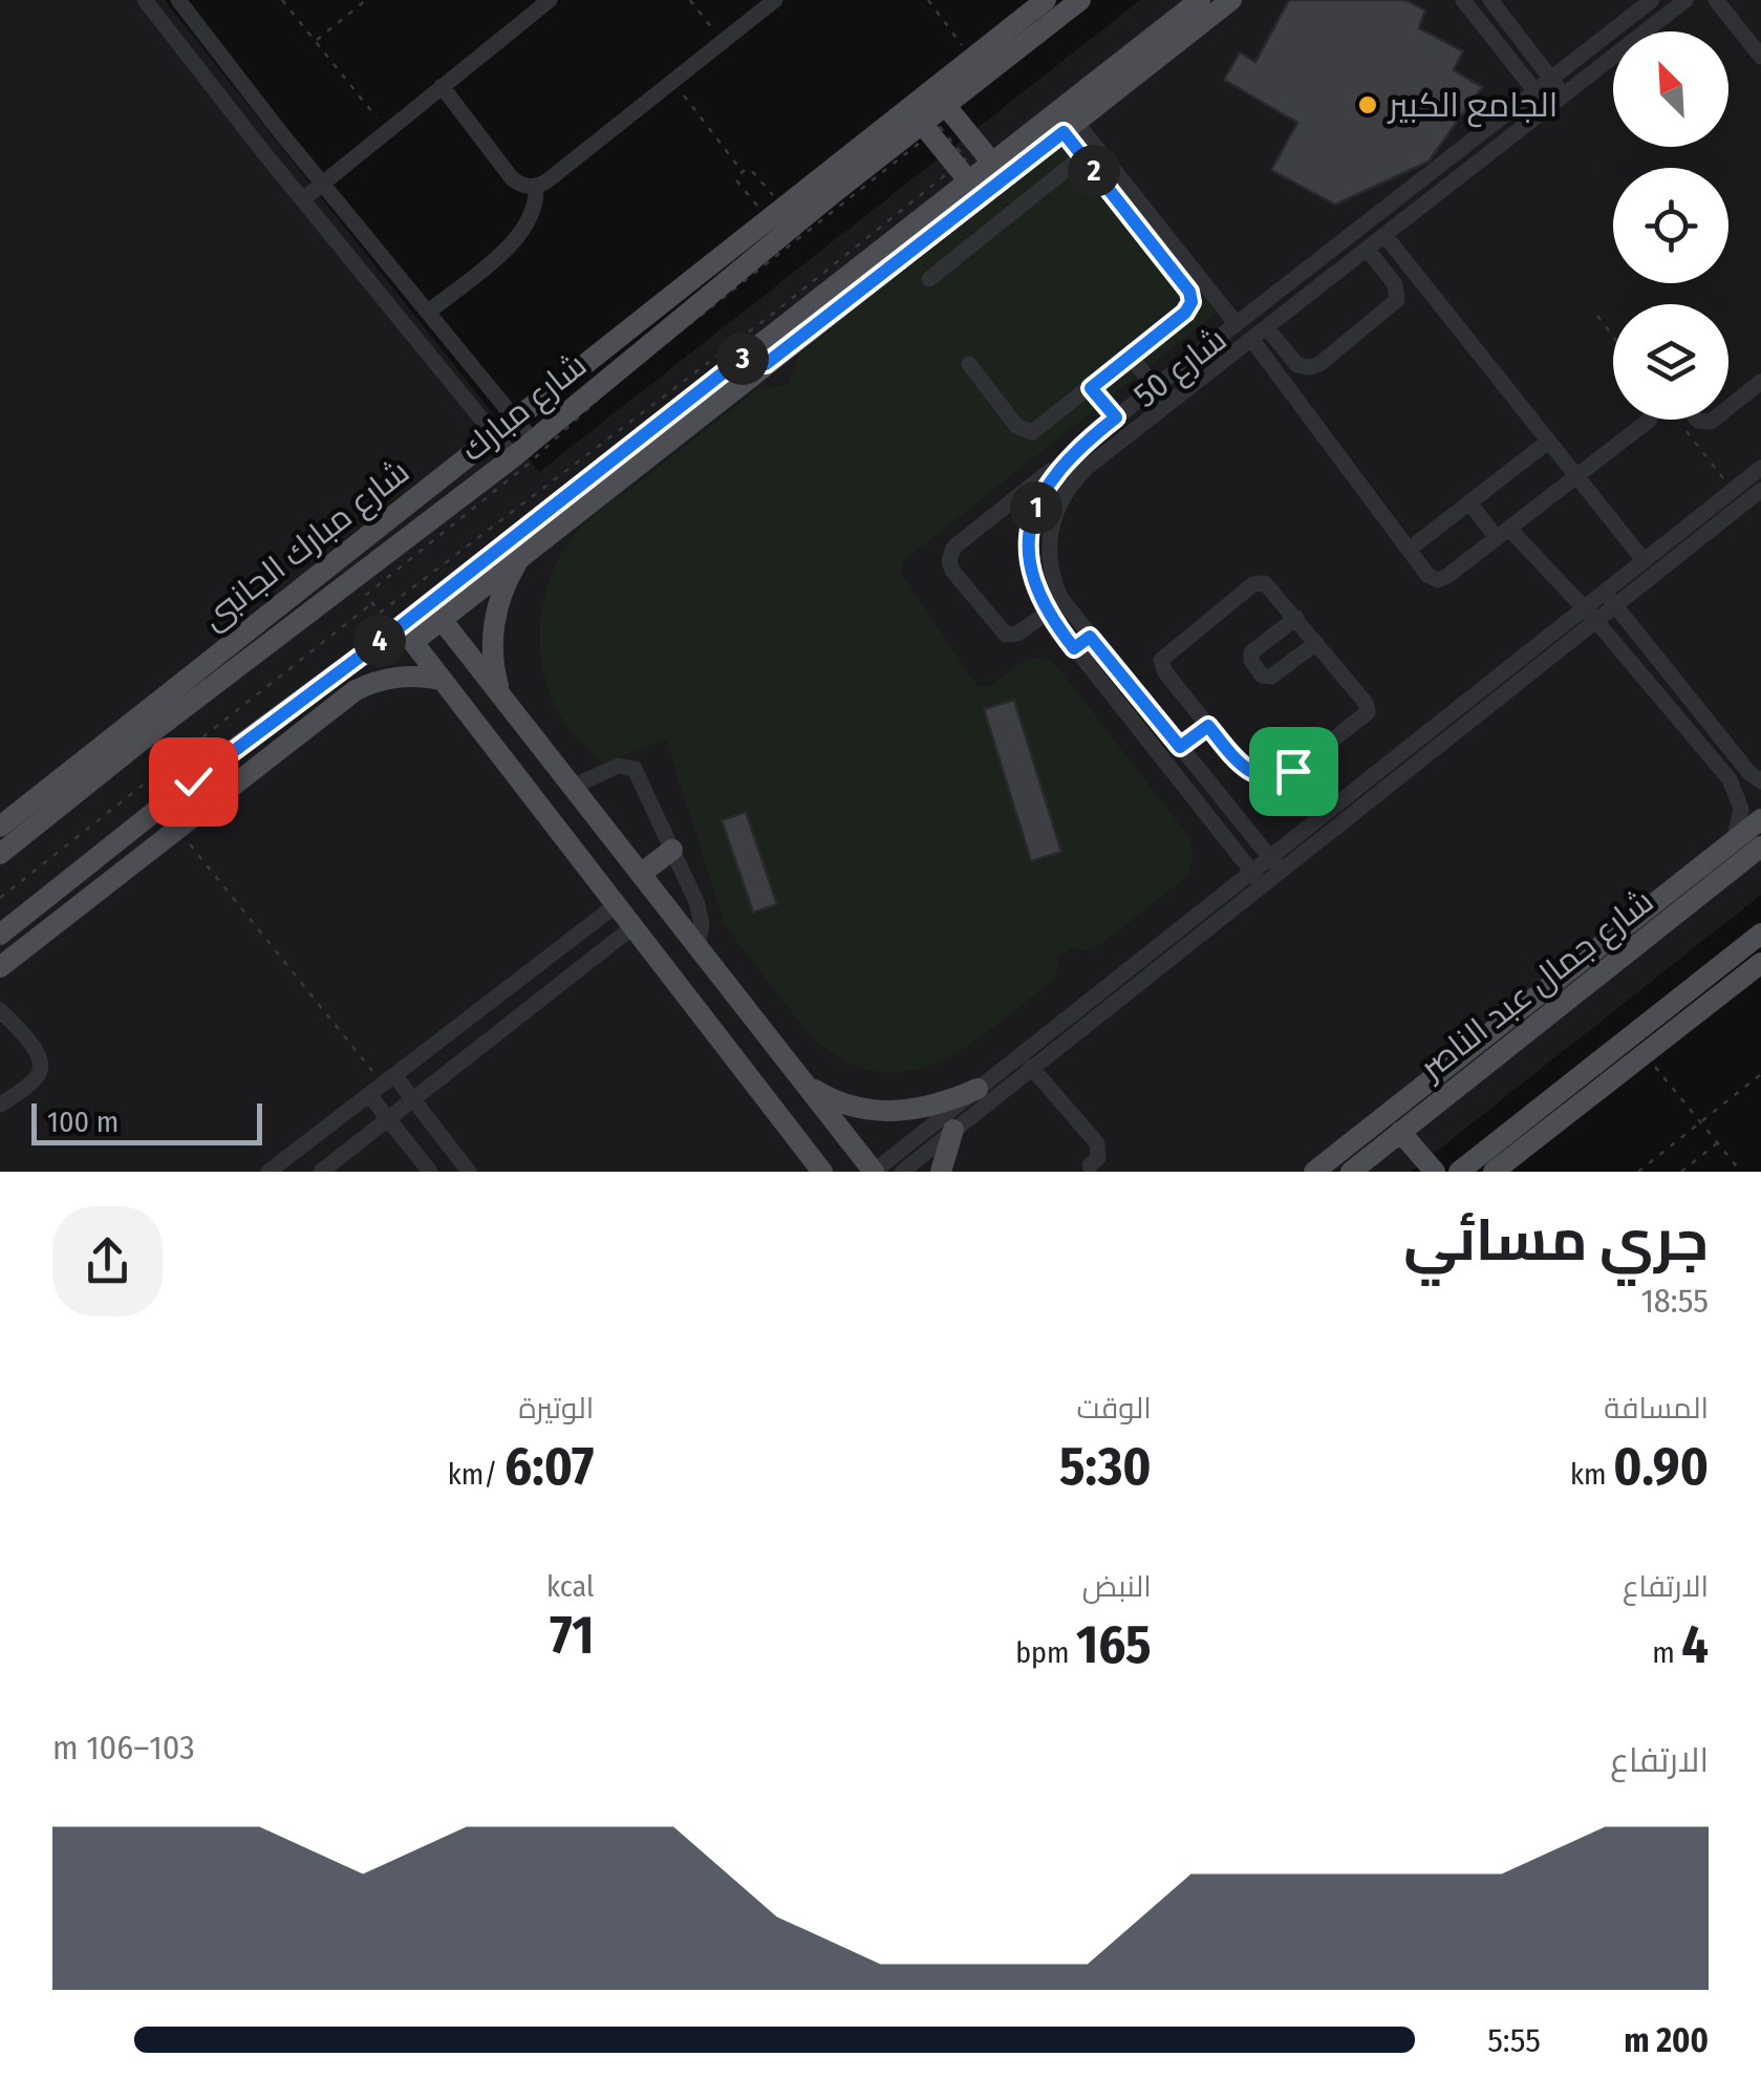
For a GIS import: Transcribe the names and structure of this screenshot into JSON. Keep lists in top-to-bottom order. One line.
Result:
{"streets":{"main road":["شارع مبارك","شارع مبارك الجانبى","شارع جمال عبد الناصر"],"street":["شارع 50"]},"places":["الجامع الكبير"],"scale_bar":"100 m","north":"top left","page":{"pins":["2","3","1","4"],"scale":"100 m","heading":["جري مسائي","18:55"],"stats":[["المسافة","0.90 km"],["الوقت","5:30"],["الوتيرة","6:07 /km"],["الارتفاع","4 m"],["النبض","165 bpm"],["kcal","71"]],"chart":["الارتفاع","103–106 m"],"list":[{"name":"200 m","note":"5:55"}]}}
